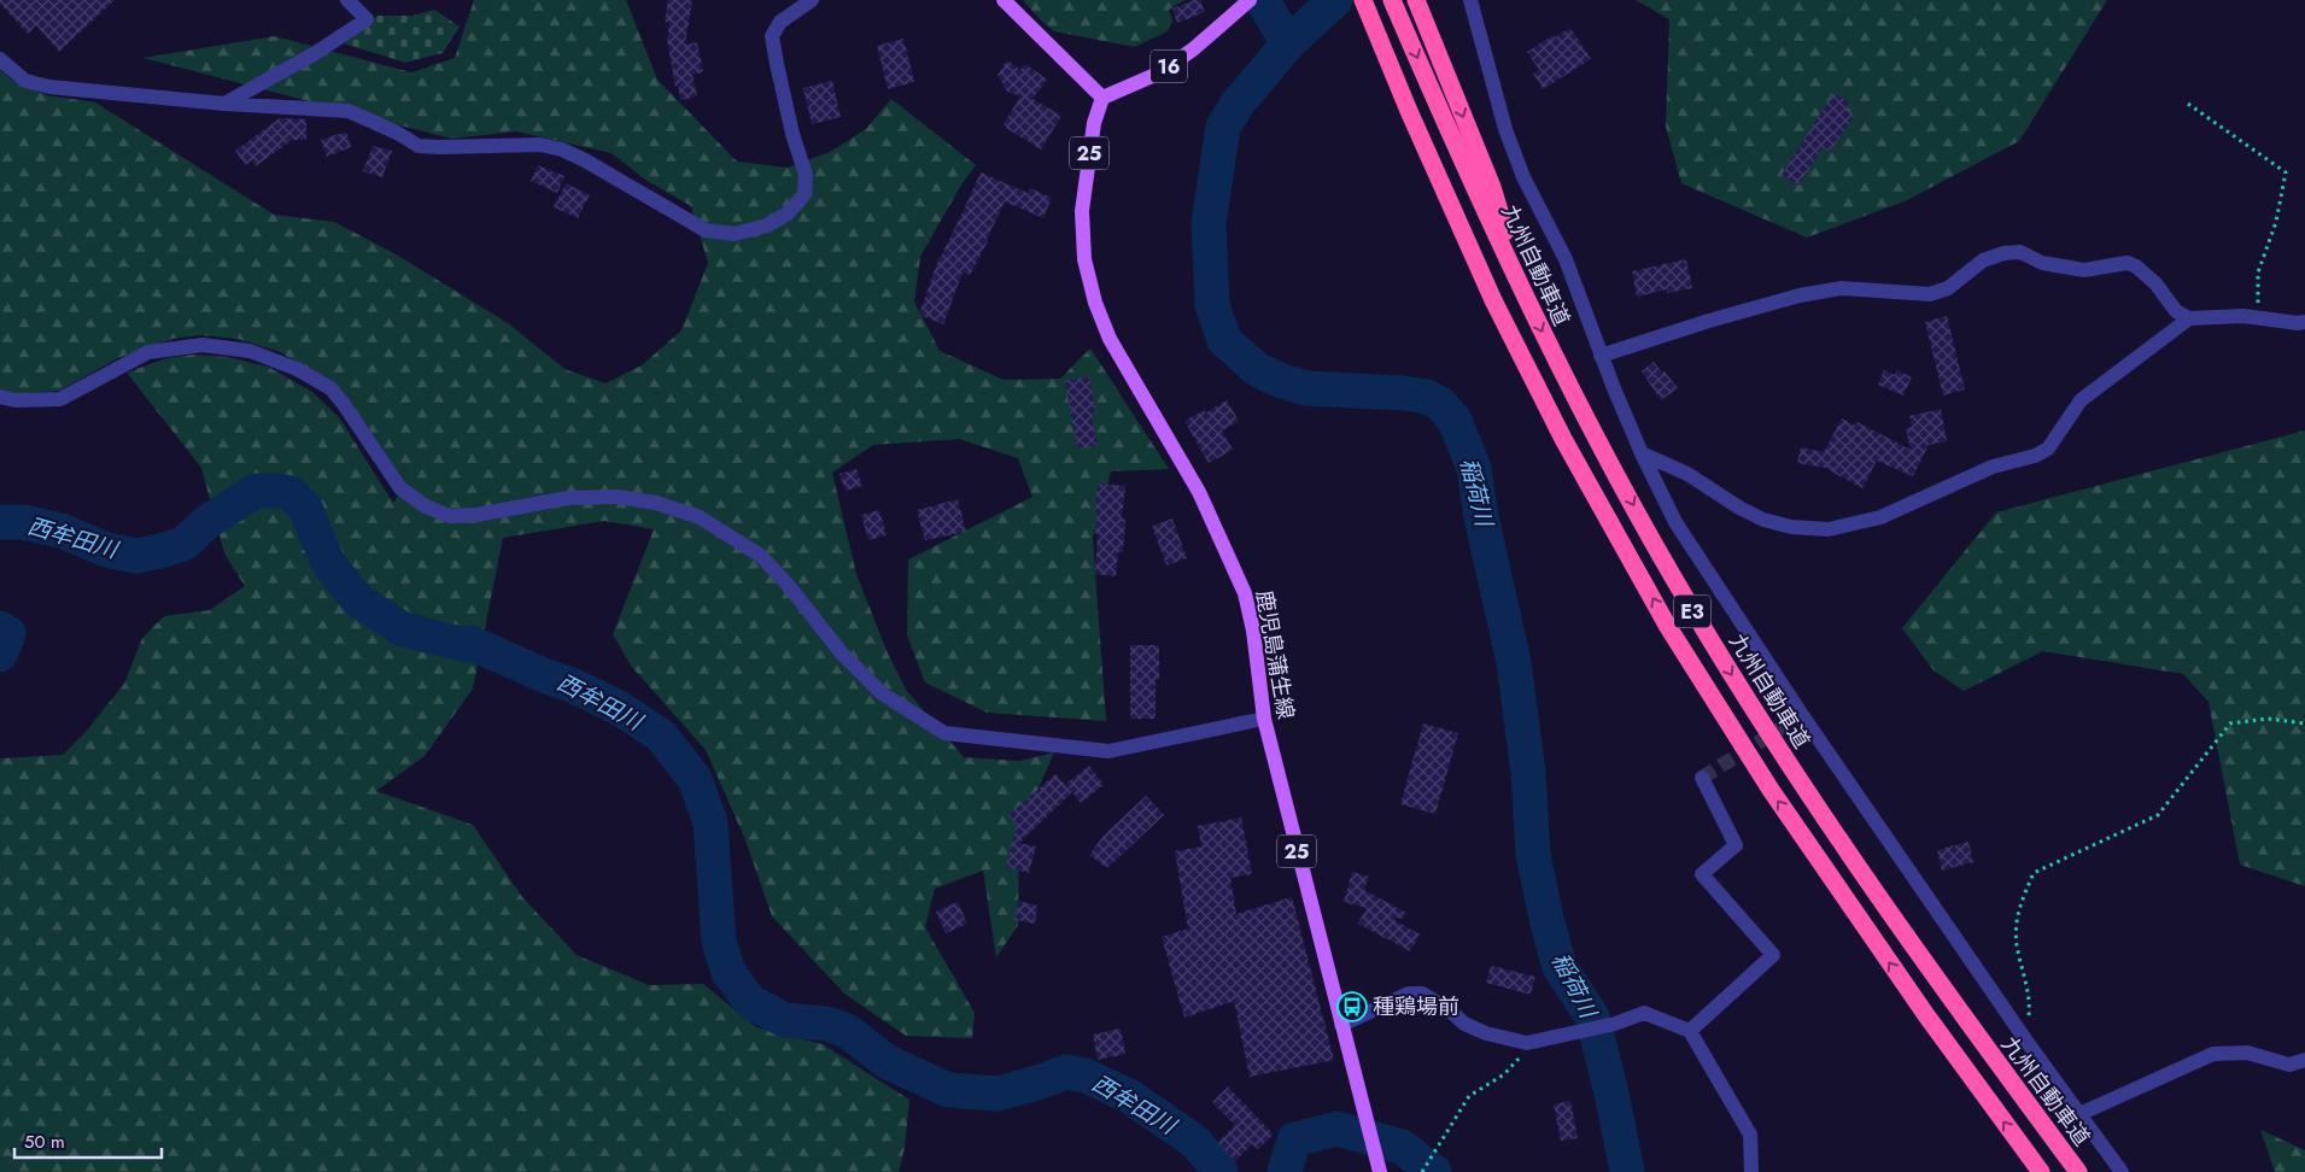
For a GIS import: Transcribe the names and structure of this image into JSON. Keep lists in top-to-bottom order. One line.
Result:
{"streets":{"highway":["九州自動車道","E3"],"main road":["16","25","鹿児島蒲生線"]},"crossings":[["16","鹿児島蒲生線"]],"water":["稲荷川","西牟田川"],"places":{"bus stop":["種鶏場前"]},"scale_bar":"50 m"}
